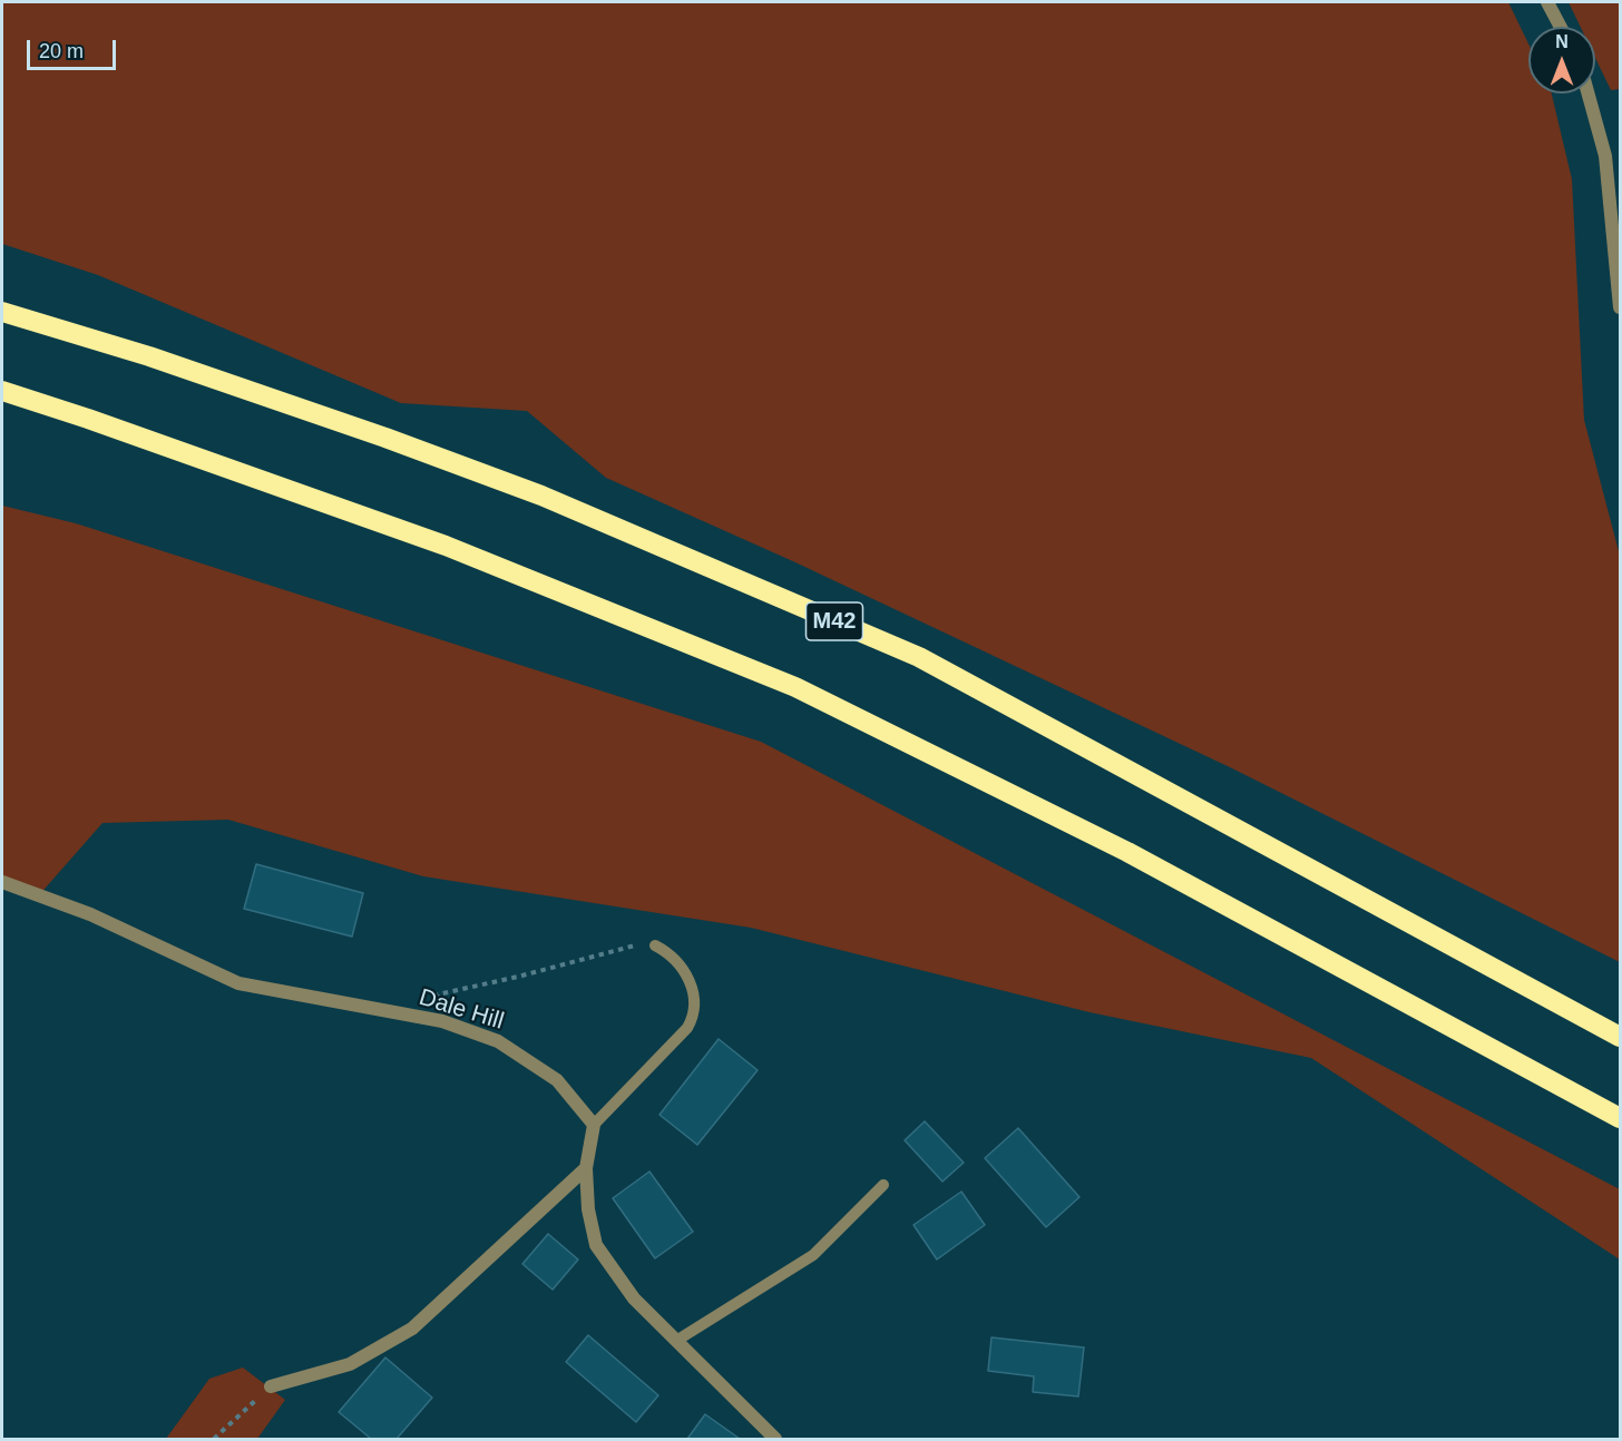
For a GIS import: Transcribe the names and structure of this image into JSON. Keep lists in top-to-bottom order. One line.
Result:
{"streets":{"highway":["M42"],"street":["Dale Hill"]},"scale_bar":"20 m","north":"top"}
